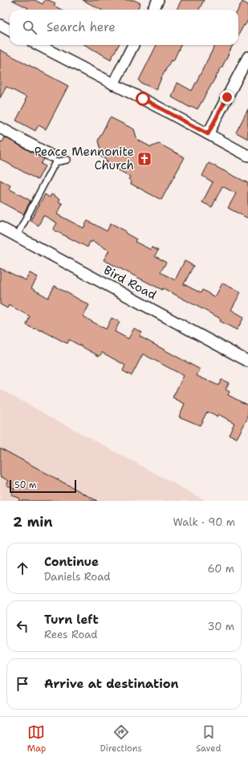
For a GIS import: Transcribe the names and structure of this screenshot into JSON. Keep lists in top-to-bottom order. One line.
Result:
{"streets":{"street":["Bird Road"]},"places":{"church":["Peace Mennonite Church"]},"scale_bar":"50 m","page":{"search":"Search here","scale":"50 m","heading":["2 min","Walk · 90 m"],"list":[["Continue","Daniels Road","60 m"],["Turn left","Rees Road","30 m"],"Arrive at destination"],"nav":["Map","Directions","Saved"]}}
